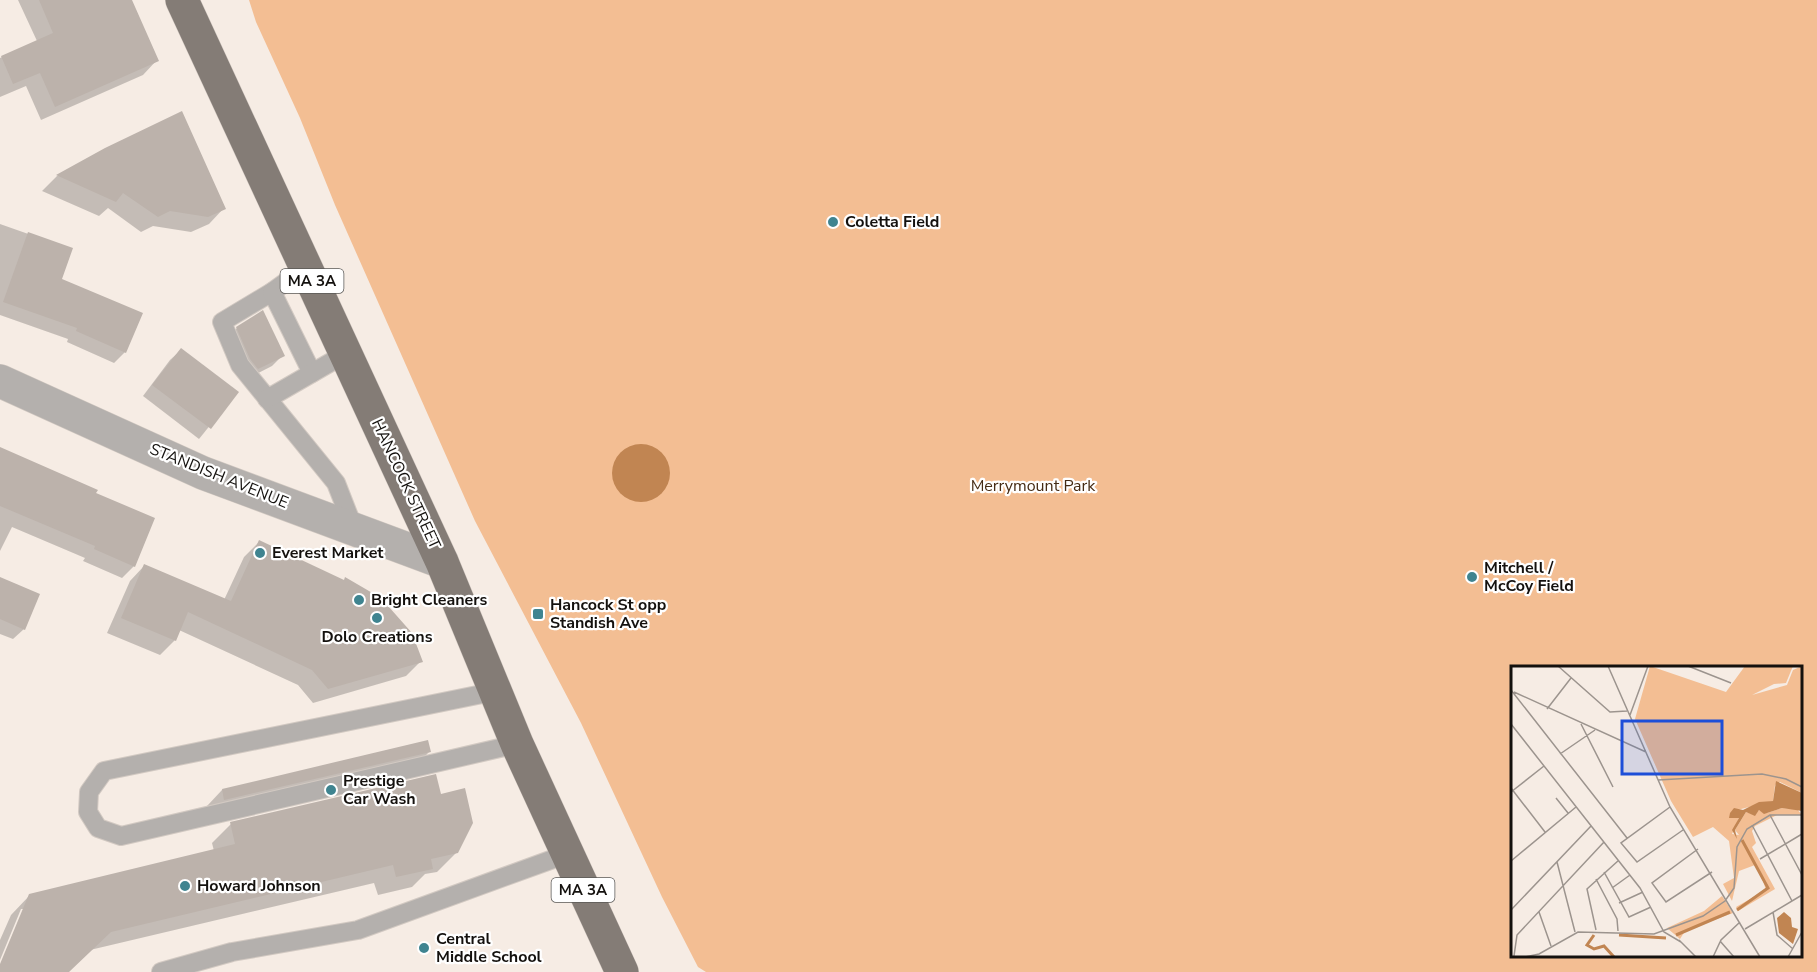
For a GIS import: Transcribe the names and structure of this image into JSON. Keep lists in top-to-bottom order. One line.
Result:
{"streets":{"main road":["MA 3A","HANCOCK STREET"],"street":["STANDISH AVENUE"]},"crossings":[["STANDISH AVENUE","HANCOCK STREET"]],"parks":["Merrymount Park"],"places":{"other":["Coletta Field","Everest Market","Mitchell / McCoy Field","Bright Cleaners","Dolo Creations","Prestige Car Wash","Howard Johnson","Central Middle School"],"transit":["Hancock St opp Standish Ave"]}}
